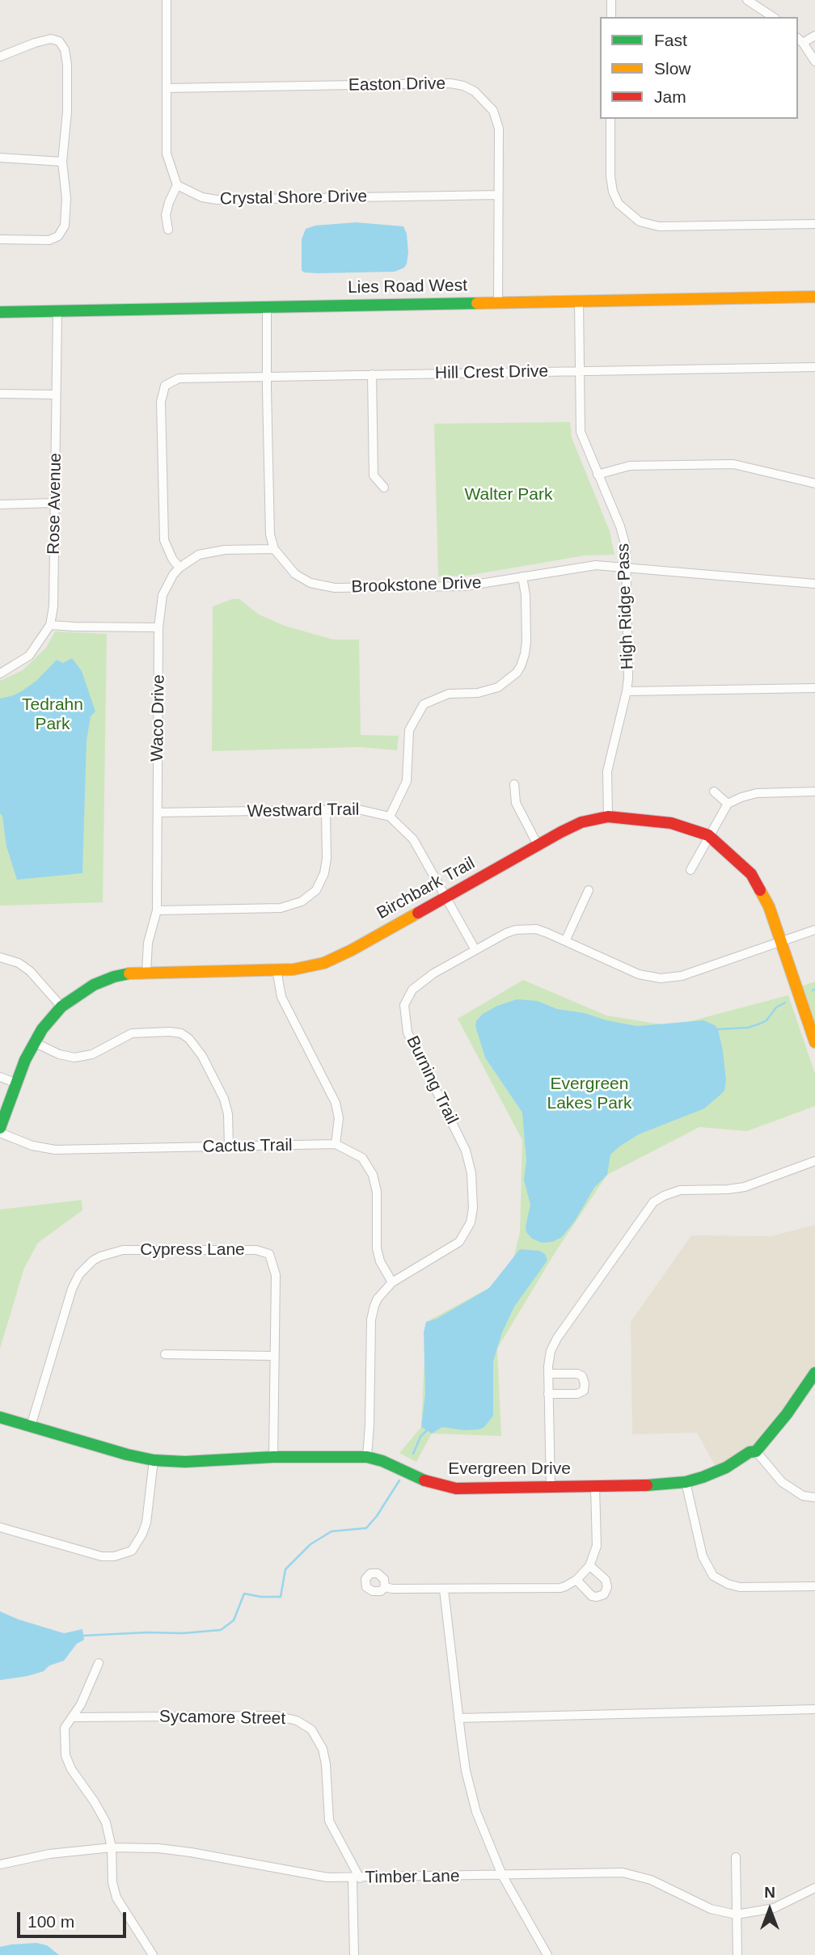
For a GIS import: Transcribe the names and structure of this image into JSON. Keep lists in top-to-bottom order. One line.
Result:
{"streets":{"street":["Easton Drive","Crystal Shore Drive","Lies Road West","Hill Crest Drive","Rose Avenue","Brookstone Drive","High Ridge Pass","Waco Drive","Westward Trail","Birchbark Trail","Burning Trail","Cactus Trail","Cypress Lane","Evergreen Drive","Sycamore Street","Timber Lane"]},"crossings":[["Easton Drive","Crystal Shore Drive"],["Easton Drive","Lies Road West"],["Lies Road West","Rose Avenue"],["Lies Road West","Brookstone Drive"],["Lies Road West","High Ridge Pass"],["Hill Crest Drive","Brookstone Drive"],["Hill Crest Drive","High Ridge Pass"],["Hill Crest Drive","Waco Drive"],["Brookstone Drive","High Ridge Pass"],["Brookstone Drive","Waco Drive"],["High Ridge Pass","Birchbark Trail"],["Waco Drive","Westward Trail"],["Waco Drive","Birchbark Trail"],["Birchbark Trail","Burning Trail"],["Burning Trail","Cactus Trail"],["Burning Trail","Evergreen Drive"],["Cypress Lane","Evergreen Drive"],["Sycamore Street","Timber Lane"]],"parks":["Walter Park","Tedrahn Park","Evergreen Lakes Park"],"legend":["Fast","Slow","Jam"],"scale_bar":"100 m","north":"top"}
